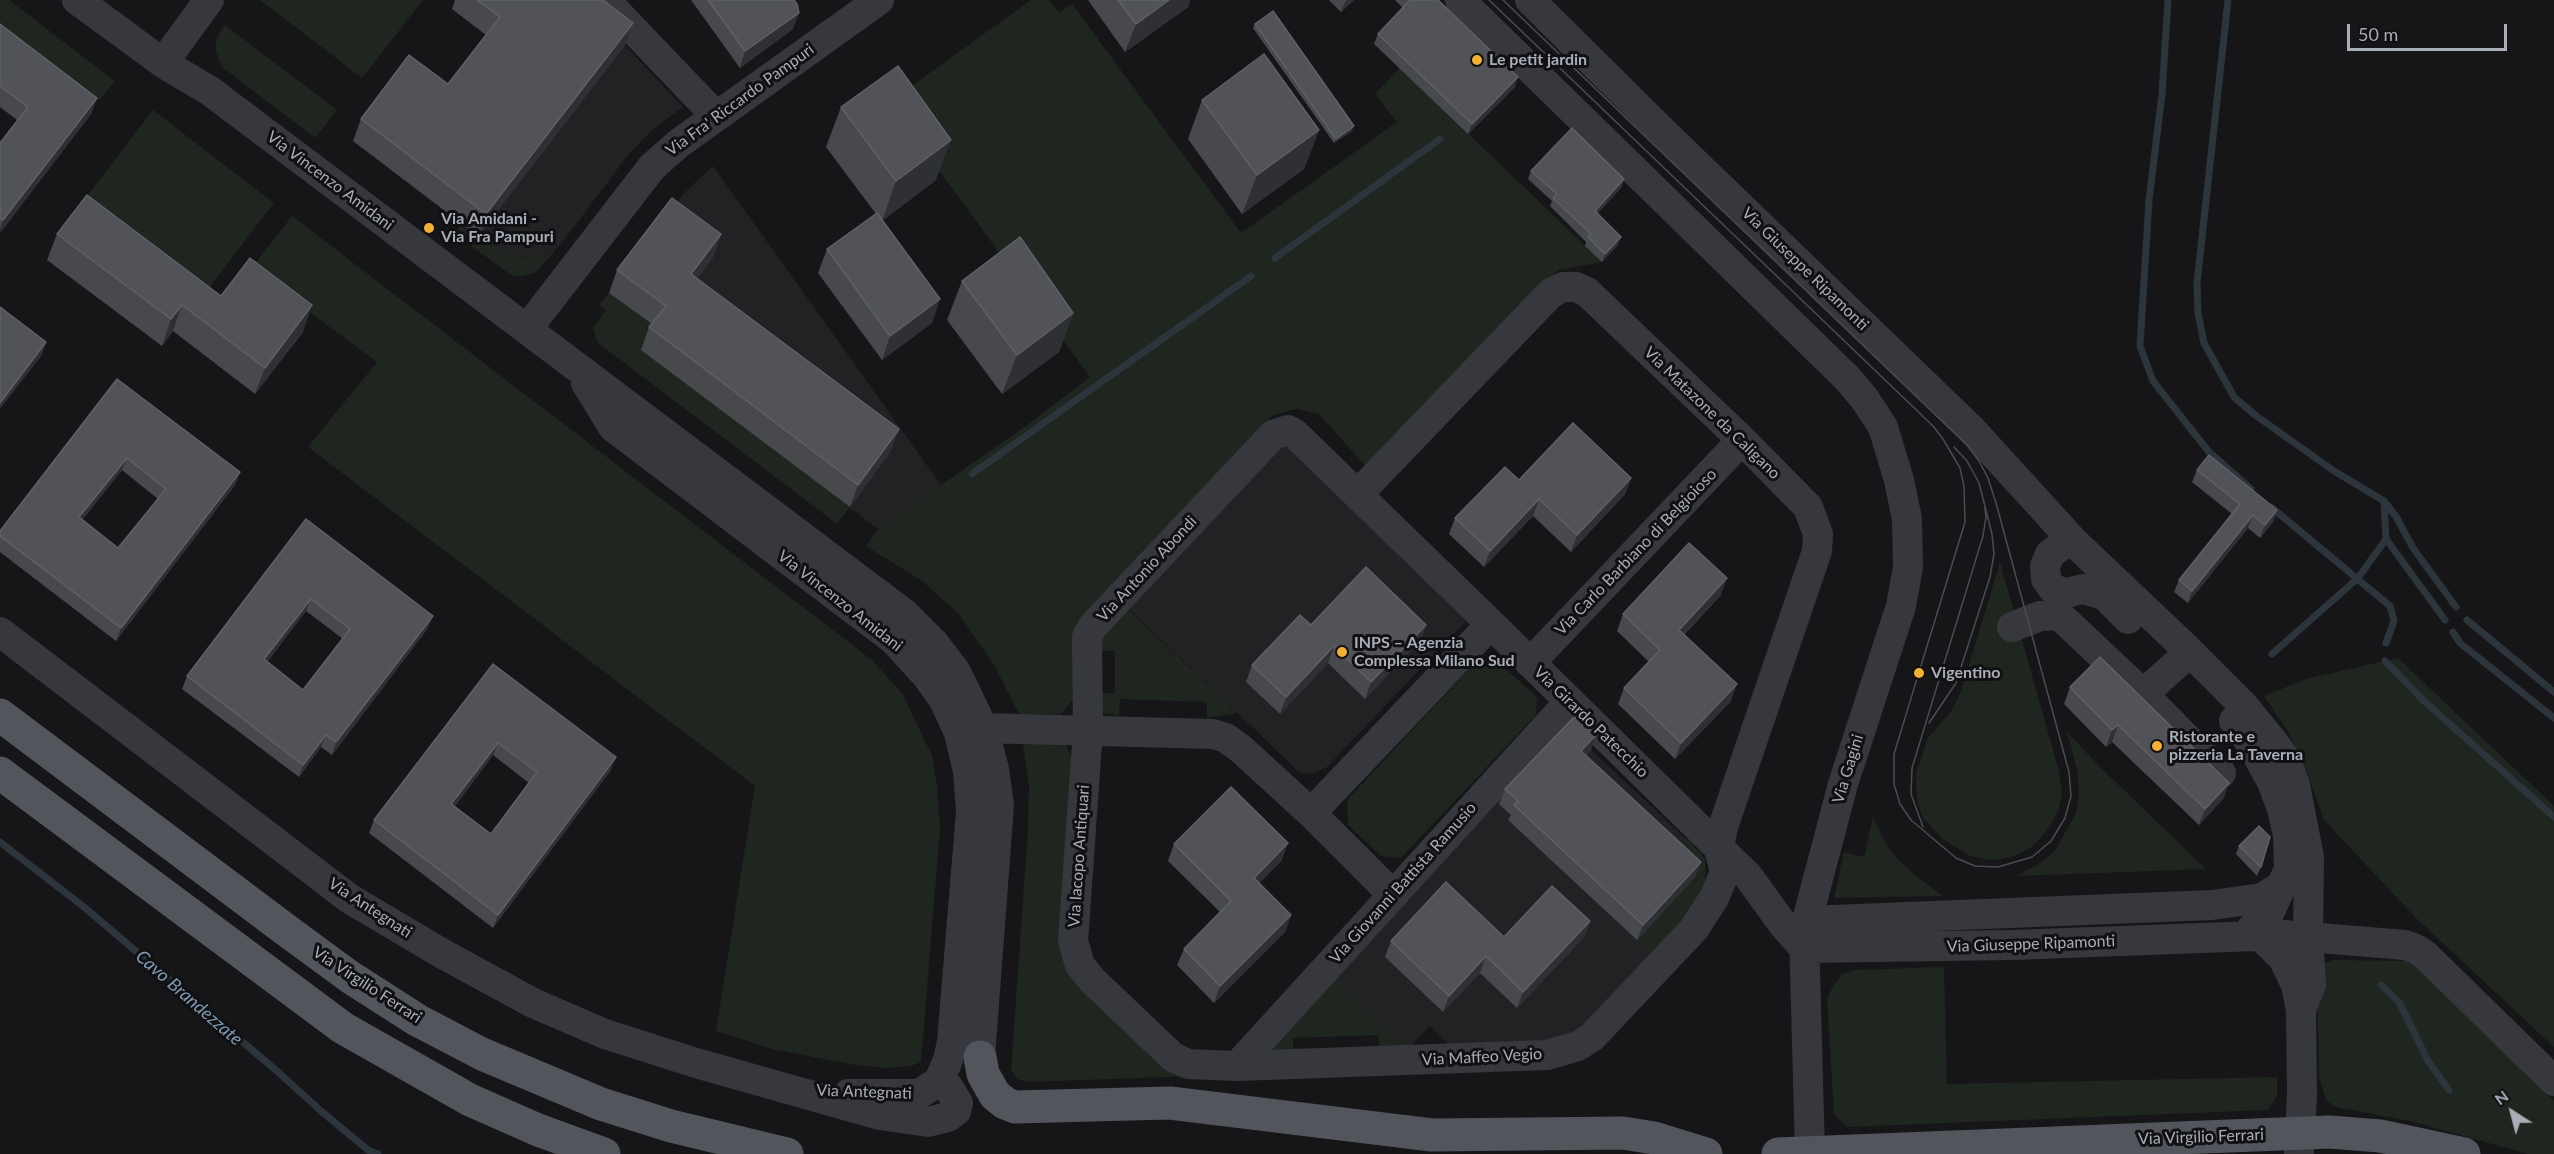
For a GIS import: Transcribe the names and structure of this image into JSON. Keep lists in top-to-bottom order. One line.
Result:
{"streets":{"main road":["Via Virgilio Ferrari"],"street":["Via Fra' Riccardo Pampuri","Via Vincenzo Amidani","Via Giuseppe Ripamonti","Via Matazone da Caligano","Via Carlo Barbiano di Belgioioso","Via Antonio Abondi","Via Girardo Patecchio","Via Gagini","Via Iacopo Antiquari","Via Giovanni Battista Ramusio","Via Antegnati","Via Maffeo Vegio"]},"crossings":[["Via Fra' Riccardo Pampuri","Via Vincenzo Amidani"],["Via Vincenzo Amidani","Via Antegnati"],["Via Giuseppe Ripamonti","Via Girardo Patecchio"],["Via Giuseppe Ripamonti","Via Gagini"],["Via Giuseppe Ripamonti","Via Virgilio Ferrari"],["Via Matazone da Caligano","Via Carlo Barbiano di Belgioioso"],["Via Matazone da Caligano","Via Girardo Patecchio"],["Via Matazone da Caligano","Via Maffeo Vegio"],["Via Carlo Barbiano di Belgioioso","Via Girardo Patecchio"],["Via Antonio Abondi","Via Girardo Patecchio"],["Via Antonio Abondi","Via Iacopo Antiquari"],["Via Girardo Patecchio","Via Gagini"],["Via Girardo Patecchio","Via Giovanni Battista Ramusio"],["Via Girardo Patecchio","Via Maffeo Vegio"],["Via Gagini","Via Virgilio Ferrari"],["Via Iacopo Antiquari","Via Giovanni Battista Ramusio"],["Via Iacopo Antiquari","Via Maffeo Vegio"],["Via Giovanni Battista Ramusio","Via Maffeo Vegio"]],"water":["Cavo Brandezzate"],"places":["Le petit jardin","Via Amidani - Via Fra Pampuri","INPS – Agenzia Complessa Milano Sud","Vigentino","Ristorante e pizzeria La Taverna"],"scale_bar":"50 m","north":"top left"}
